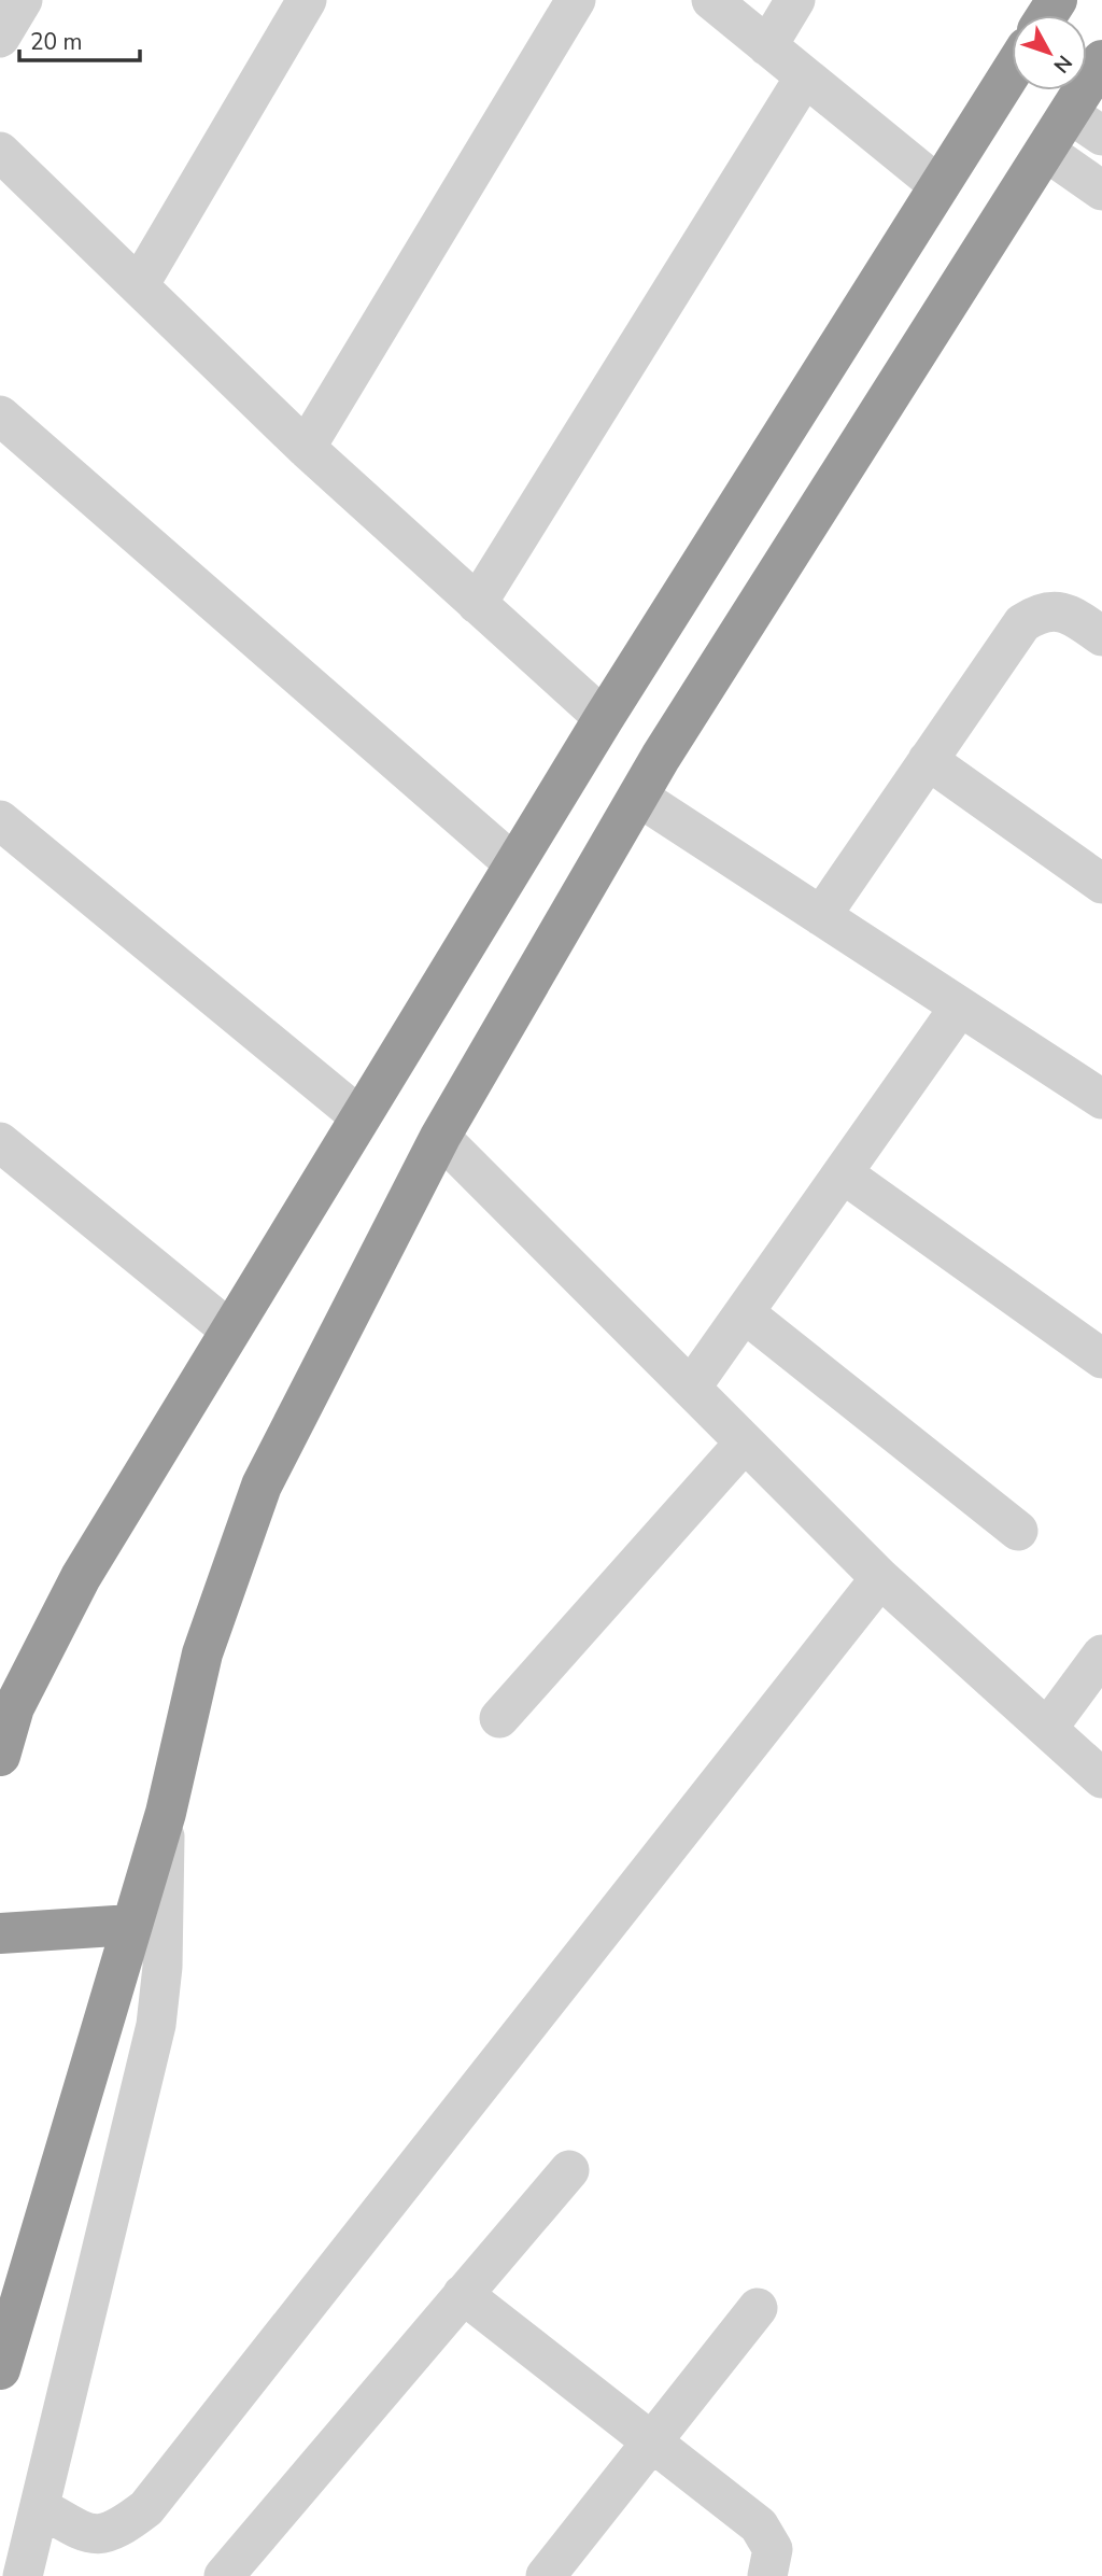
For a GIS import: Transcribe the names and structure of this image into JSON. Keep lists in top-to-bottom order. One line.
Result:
{"scale_bar":"20 m","north":"bottom right"}
